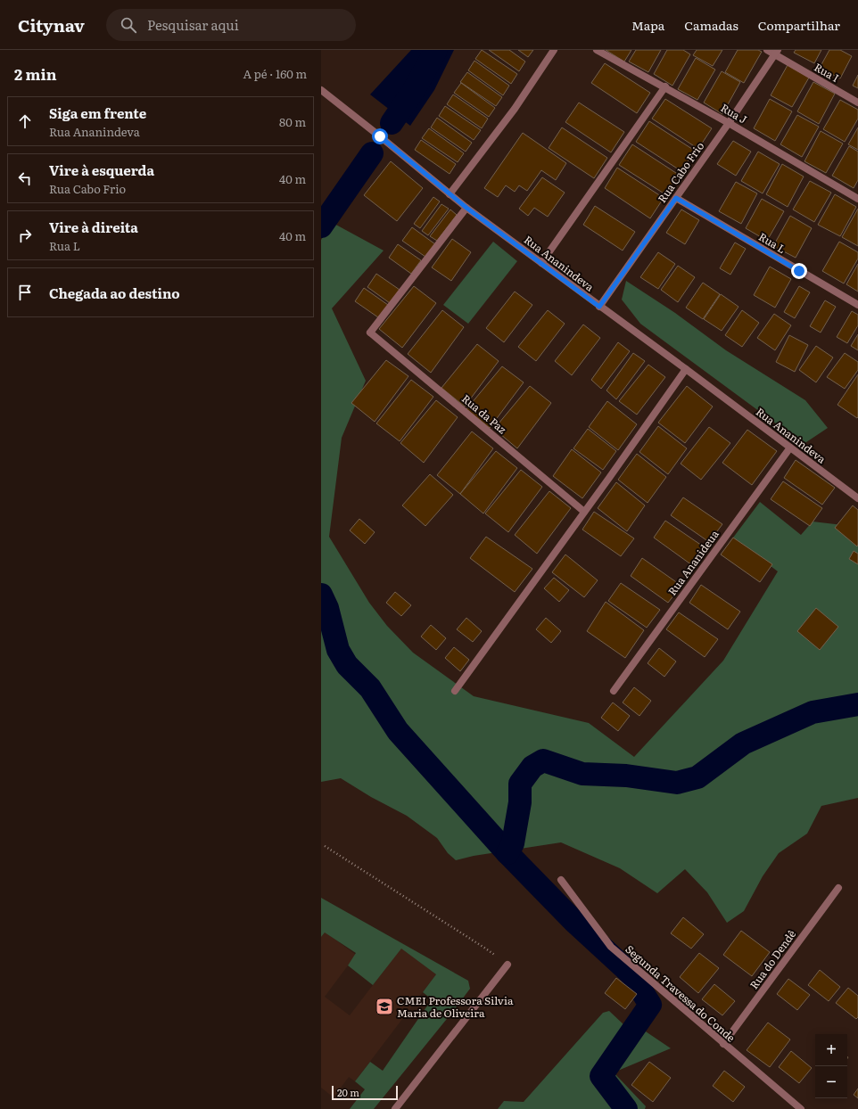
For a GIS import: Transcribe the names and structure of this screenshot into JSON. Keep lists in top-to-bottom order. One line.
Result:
{"streets":{"street":["Rua I","Rua J","Rua Cabo Frio","Rua L","Rua Ananindeva","Rua da Paz","Rua Ananideua","Rua do Dendê","Segunda Travessa do Conde"]},"crossings":[["Rua I","Rua Cabo Frio"],["Rua J","Rua Cabo Frio"],["Rua Cabo Frio","Rua L"],["Rua Cabo Frio","Rua Ananindeva"],["Rua Ananindeva","Rua da Paz"],["Rua Ananindeva","Rua Ananideua"],["Rua do Dendê","Segunda Travessa do Conde"]],"places":{"school or university":["CMEI Professora Silvia Maria de Oliveira"]},"scale_bar":"20 m","page":{"header":"Citynav","search":"Pesquisar aqui","nav":["Mapa","Camadas","Compartilhar"],"heading":["2 min","A pé · 160 m"],"list":[["Siga em frente","Rua Ananindeva","80 m"],["Vire à esquerda","Rua Cabo Frio","40 m"],["Vire à direita","Rua L","40 m"],"Chegada ao destino"],"map_buttons":["+","−"],"scale":"20 m"}}
